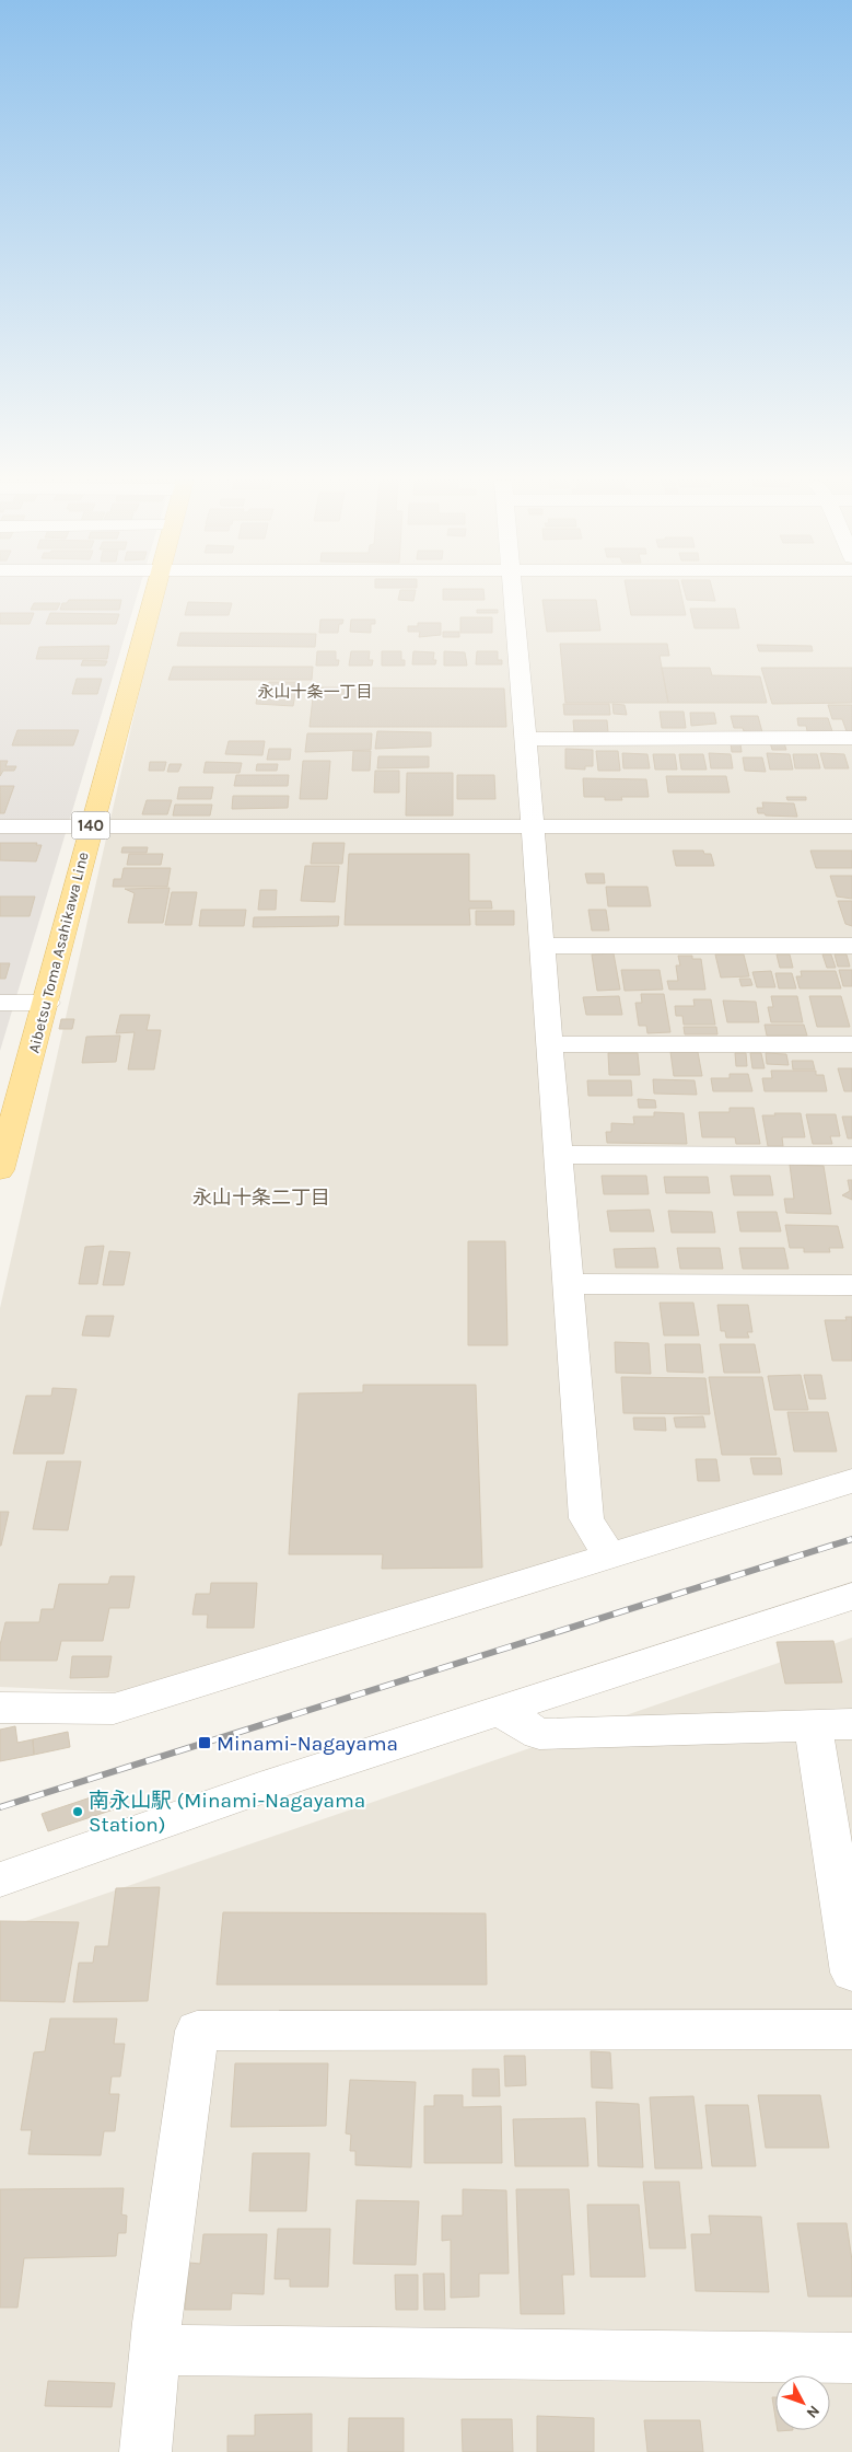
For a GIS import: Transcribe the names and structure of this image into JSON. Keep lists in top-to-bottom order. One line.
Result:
{"streets":{"main road":["140","Aibetsu Toma Asahikawa Line"]},"districts":["永山十条一丁目","永山十条二丁目"],"places":{"transit":["Minami-Nagayama"],"other":["南永山駅 (Minami-Nagayama Station)"]},"north":"bottom right"}
